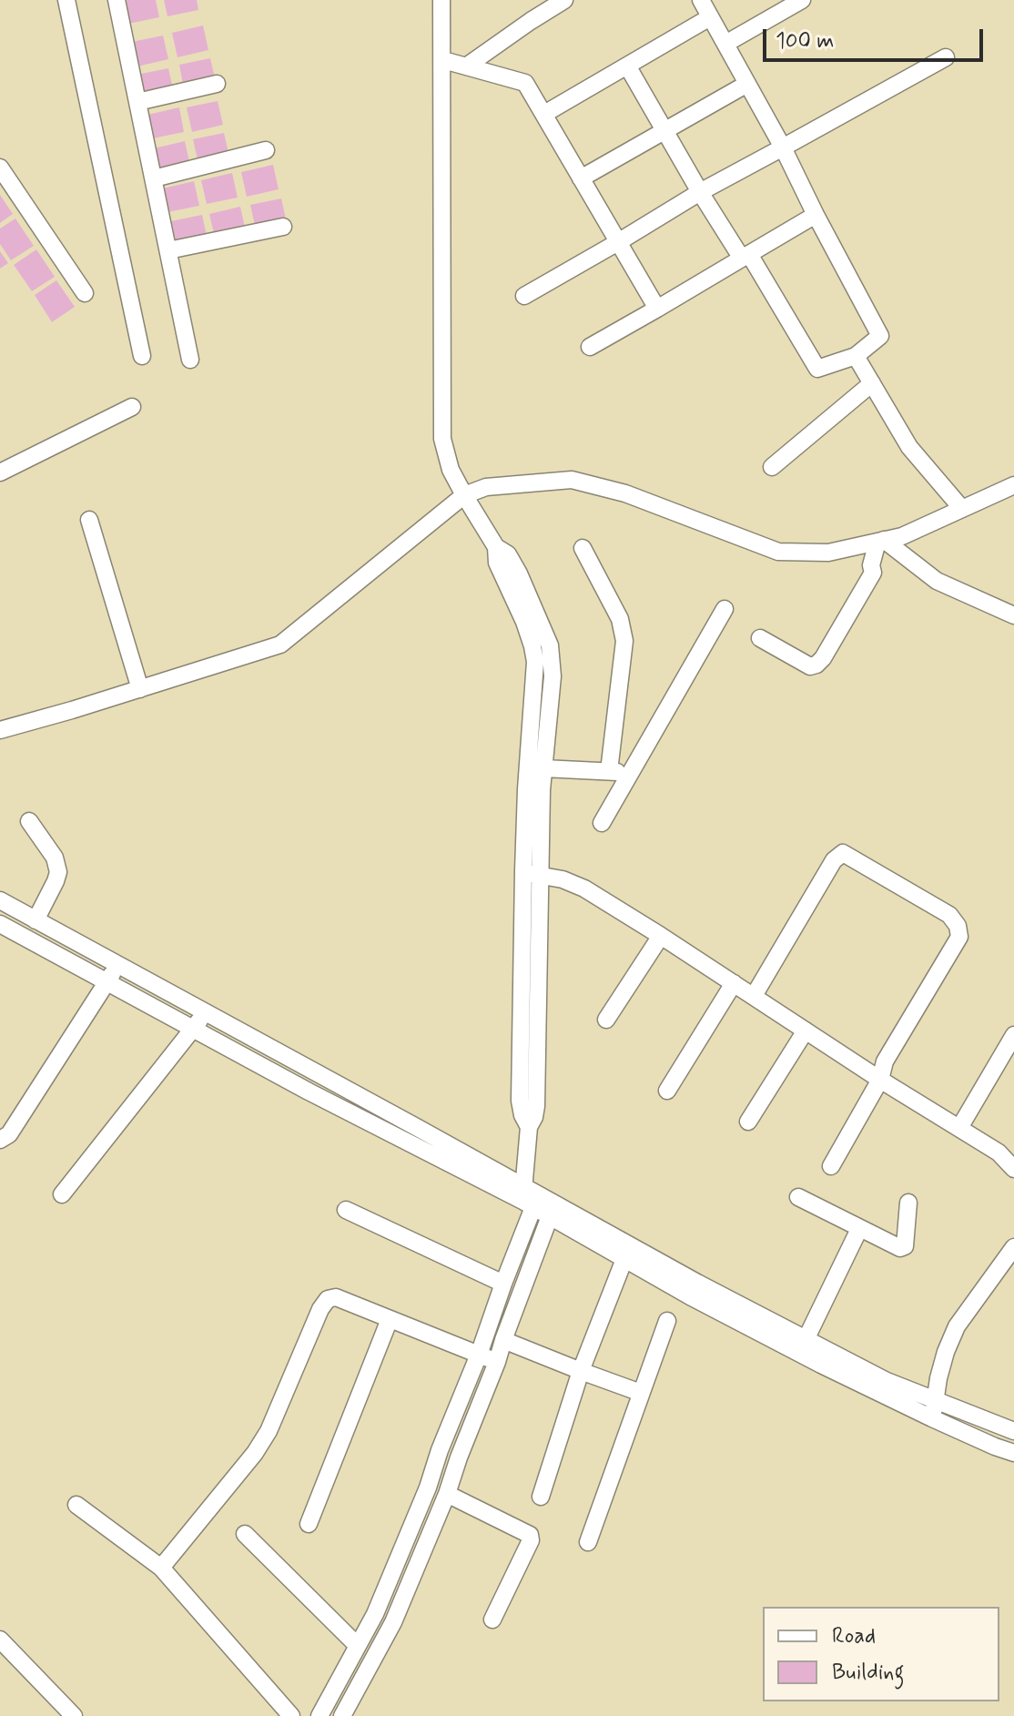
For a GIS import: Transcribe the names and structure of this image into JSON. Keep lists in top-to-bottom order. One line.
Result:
{"legend":["Road","Building"],"scale_bar":"100 m"}
